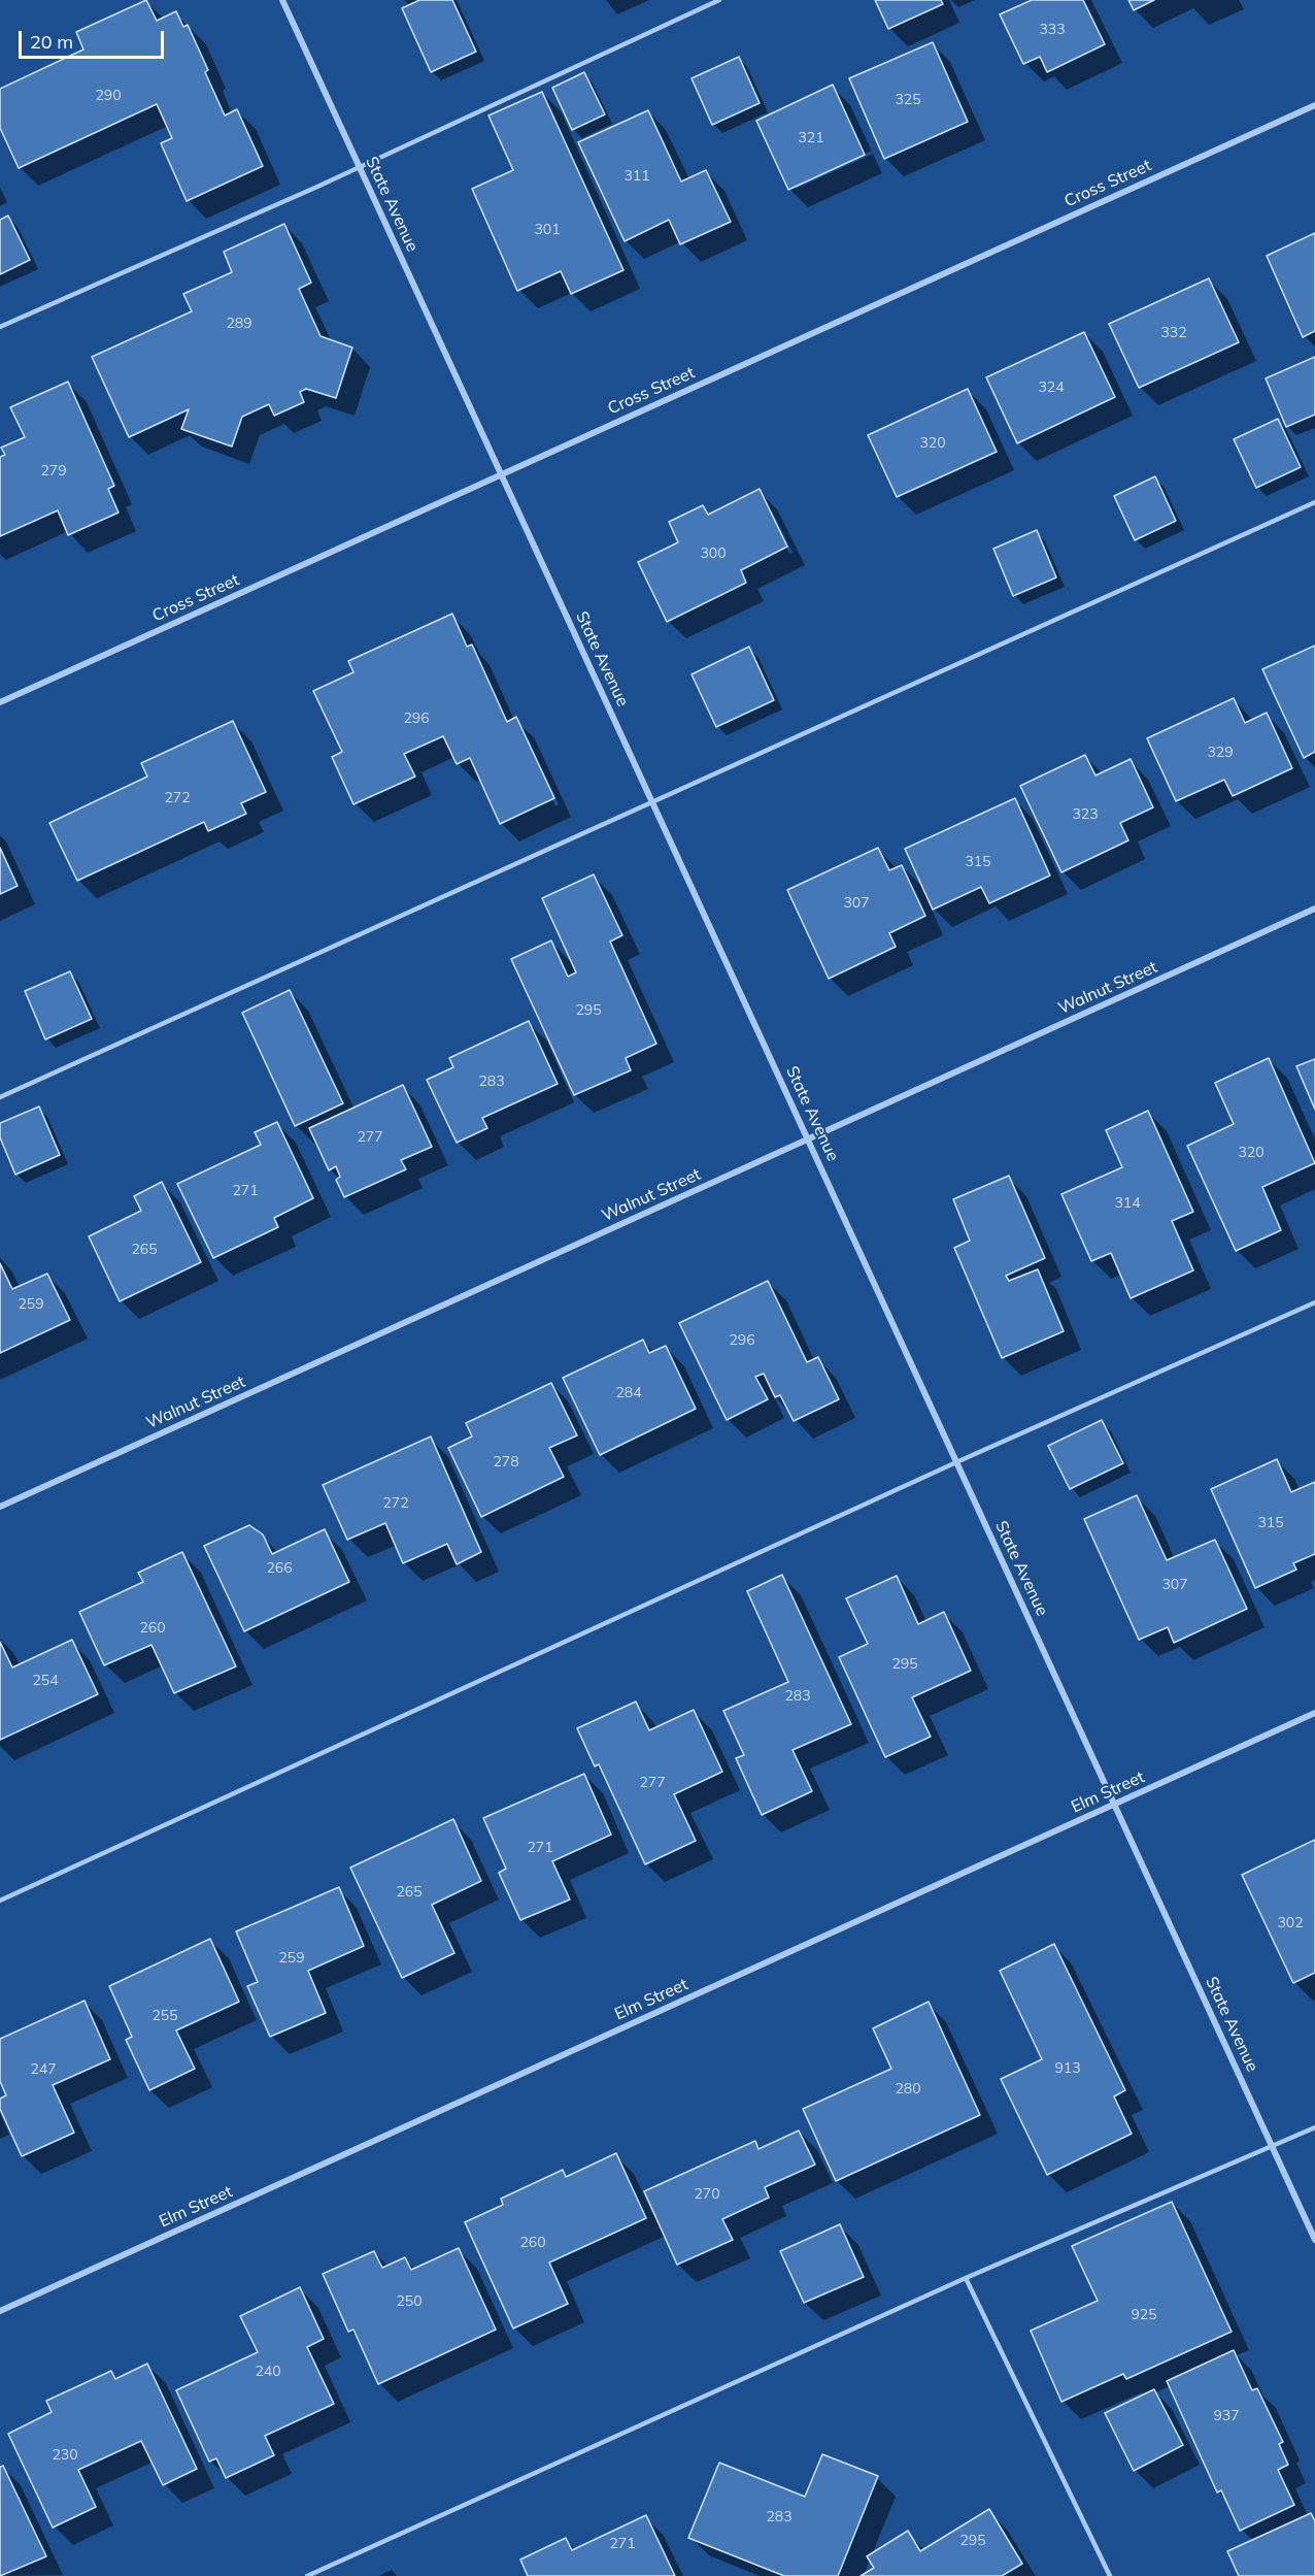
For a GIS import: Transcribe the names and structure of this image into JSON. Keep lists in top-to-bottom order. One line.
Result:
{"streets":{"street":["Cross Street","State Avenue","Walnut Street","Elm Street"]},"crossings":[["Cross Street","State Avenue"],["State Avenue","Walnut Street"],["State Avenue","Elm Street"]],"house_numbers":["333","290","325","321","311","301","289","332","324","320","279","300","296","329","272","323","315","307","295","283","277","320","271","314","265","259","296","284","278","272","315","266","307","260","295","254","283","277","271","265","302","259","255","913","247","280","270","260","250","925","240","937","230","283","295","271"],"scale_bar":"20 m"}
